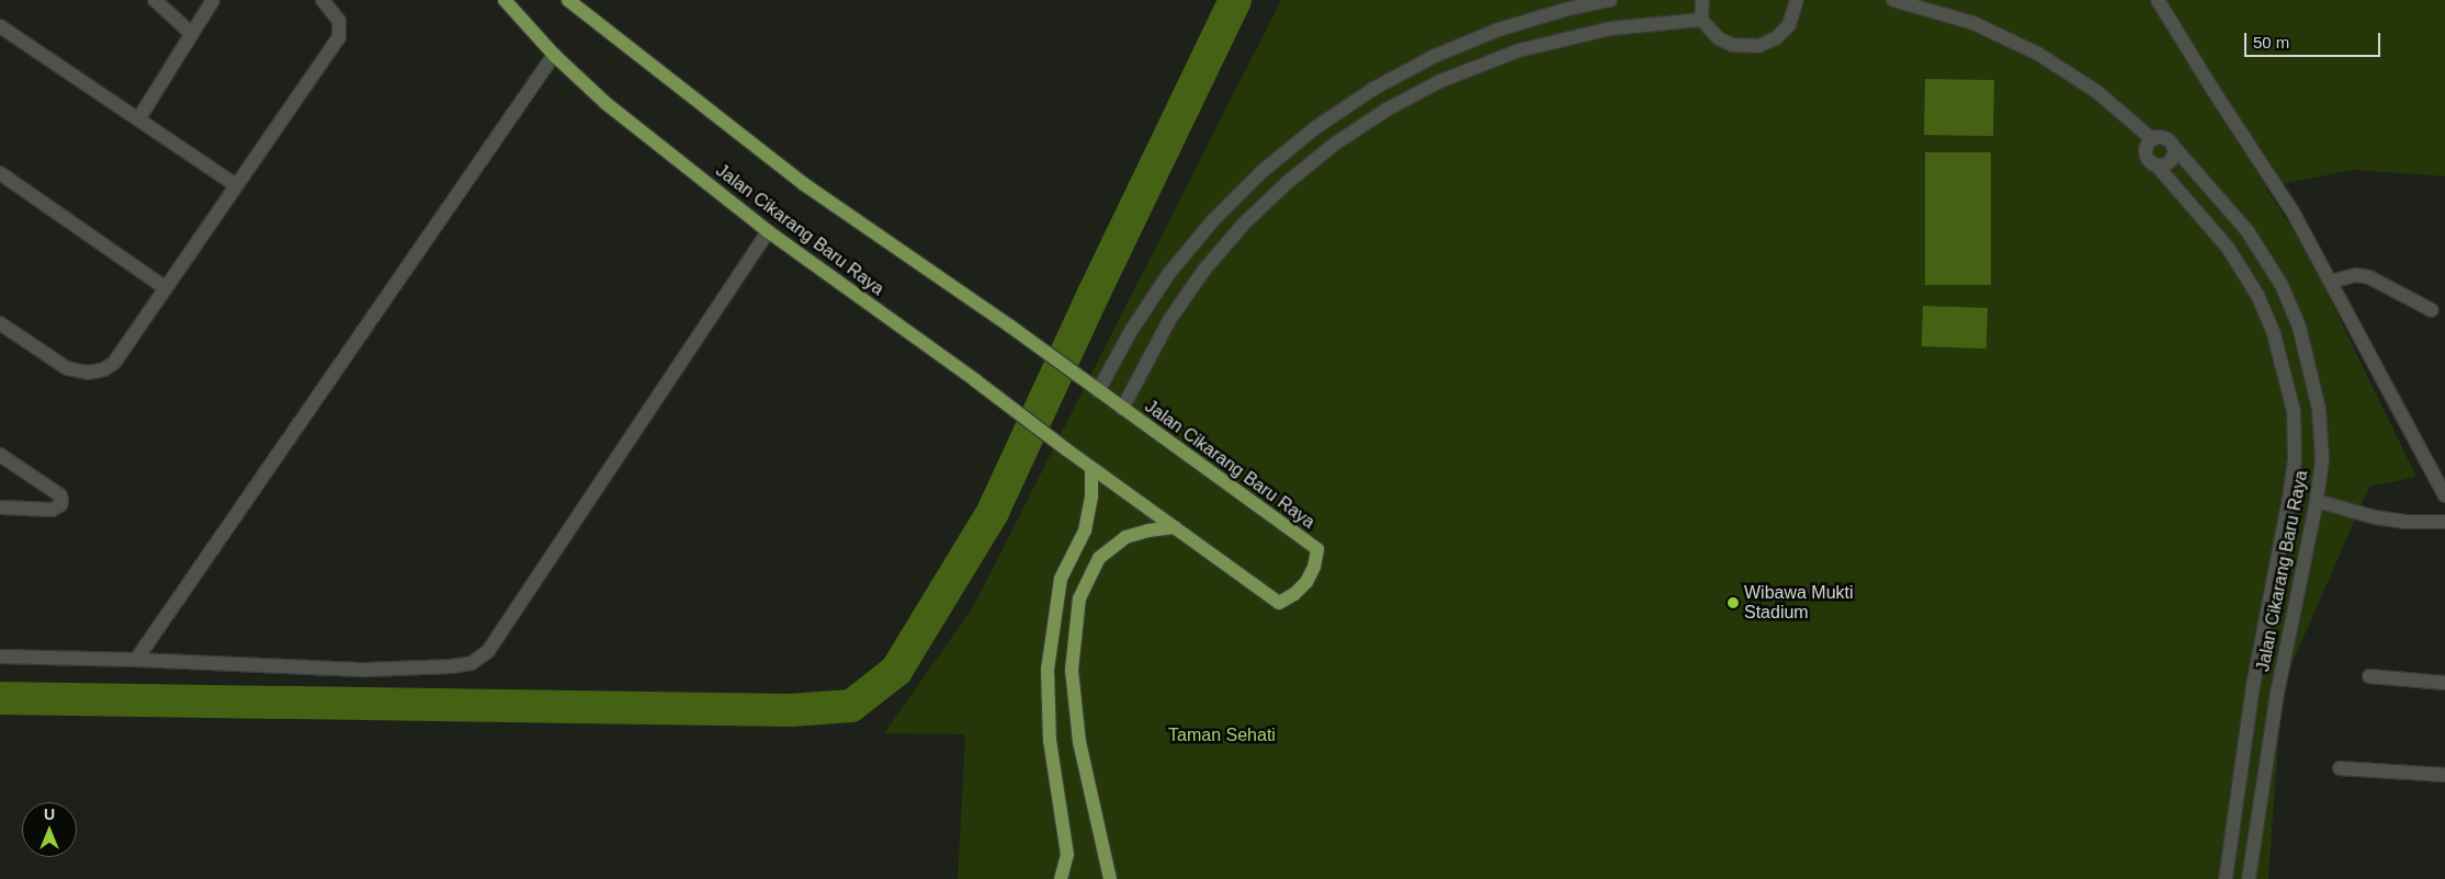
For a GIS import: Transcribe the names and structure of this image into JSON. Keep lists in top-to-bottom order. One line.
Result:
{"streets":{"main road":["Jalan Cikarang Baru Raya"]},"parks":["Taman Sehati"],"places":["Wibawa Mukti Stadium"],"scale_bar":"50 m","north":"top"}
